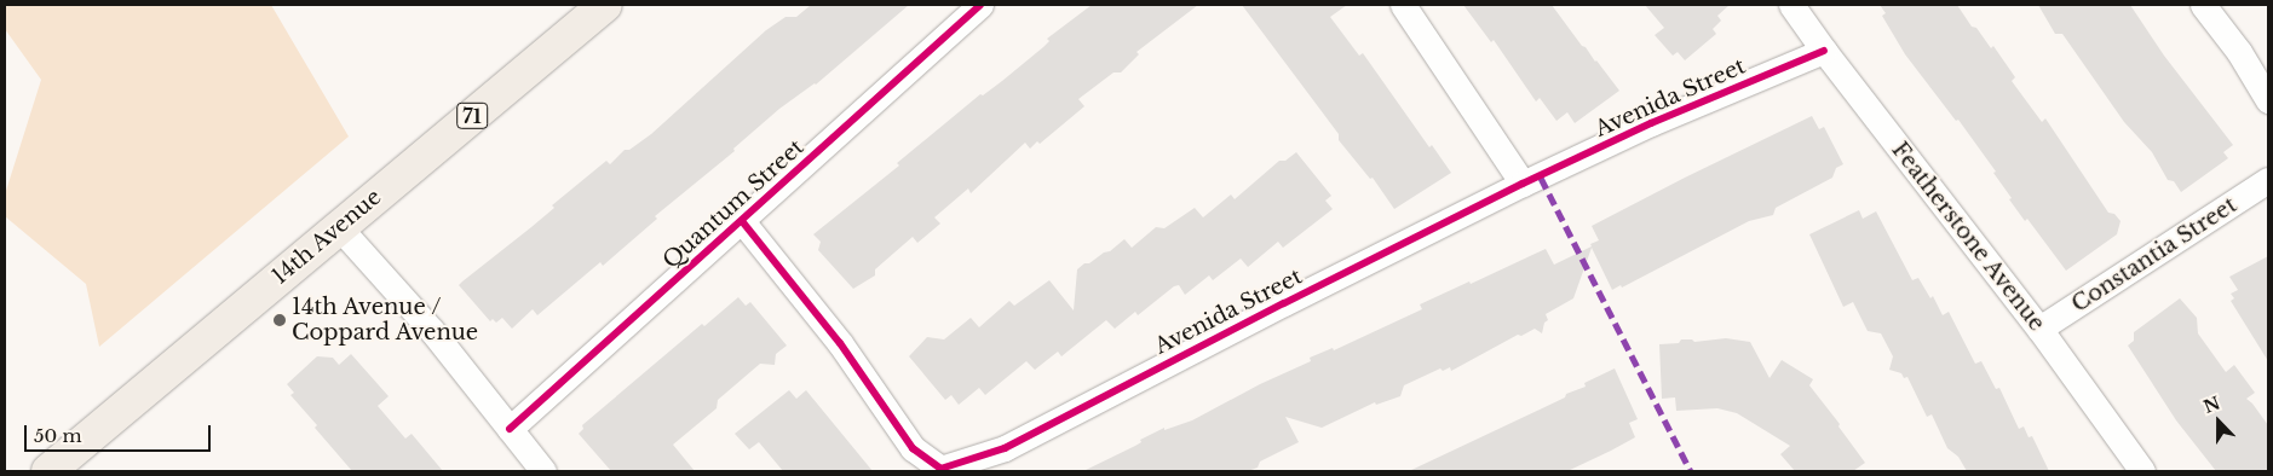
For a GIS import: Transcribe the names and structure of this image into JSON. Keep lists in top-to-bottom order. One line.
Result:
{"streets":{"main road":["71","14th Avenue"],"street":["Avenida Street","Quantum Street","Featherstone Avenue","Constantia Street"]},"crossings":[["Avenida Street","Quantum Street"],["Avenida Street","Featherstone Avenue"],["Featherstone Avenue","Constantia Street"]],"places":["14th Avenue / Coppard Avenue"],"scale_bar":"50 m","north":"top"}
